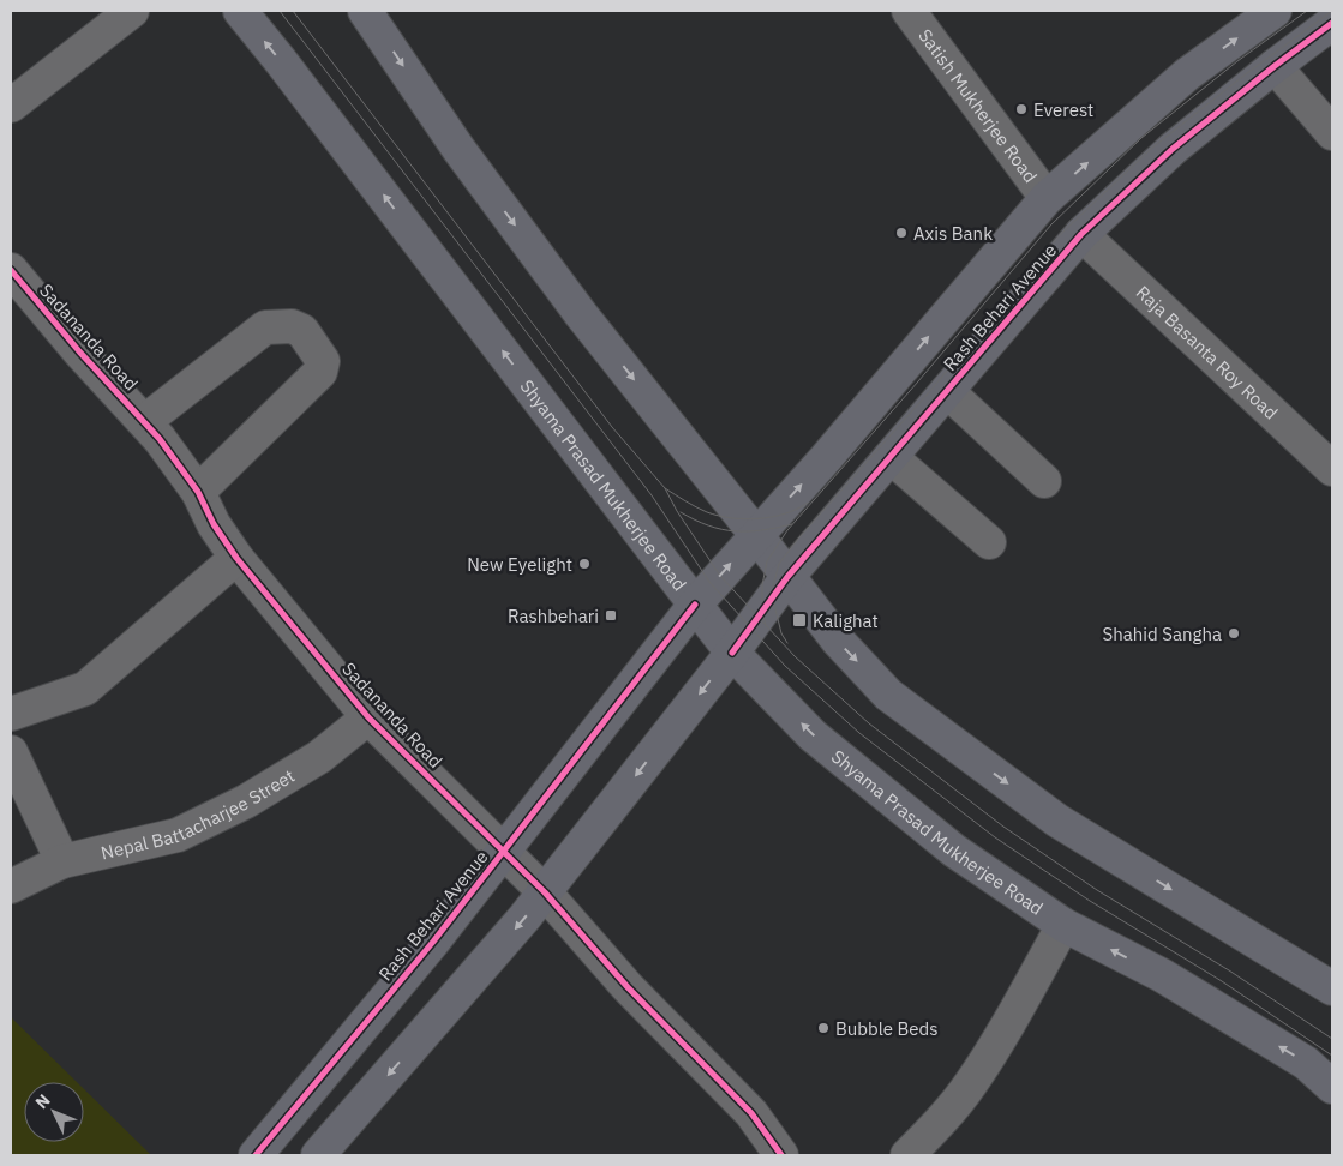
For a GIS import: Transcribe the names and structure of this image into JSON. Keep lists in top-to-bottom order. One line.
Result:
{"streets":{"main road":["Rash Behari Avenue","Shyama Prasad Mukherjee Road"],"street":["Satish Mukherjee Road","Sadananda Road","Raja Basanta Roy Road","Nepal Battacharjee Street"]},"crossings":[["Satish Mukherjee Road","Rash Behari Avenue"],["Rash Behari Avenue","Sadananda Road"],["Rash Behari Avenue","Raja Basanta Roy Road"],["Rash Behari Avenue","Shyama Prasad Mukherjee Road"],["Sadananda Road","Nepal Battacharjee Street"]],"places":{"other":["Everest","Axis Bank","New Eyelight","Shahid Sangha","Bubble Beds"],"transit":["Rashbehari","Kalighat"]},"north":"top left"}
